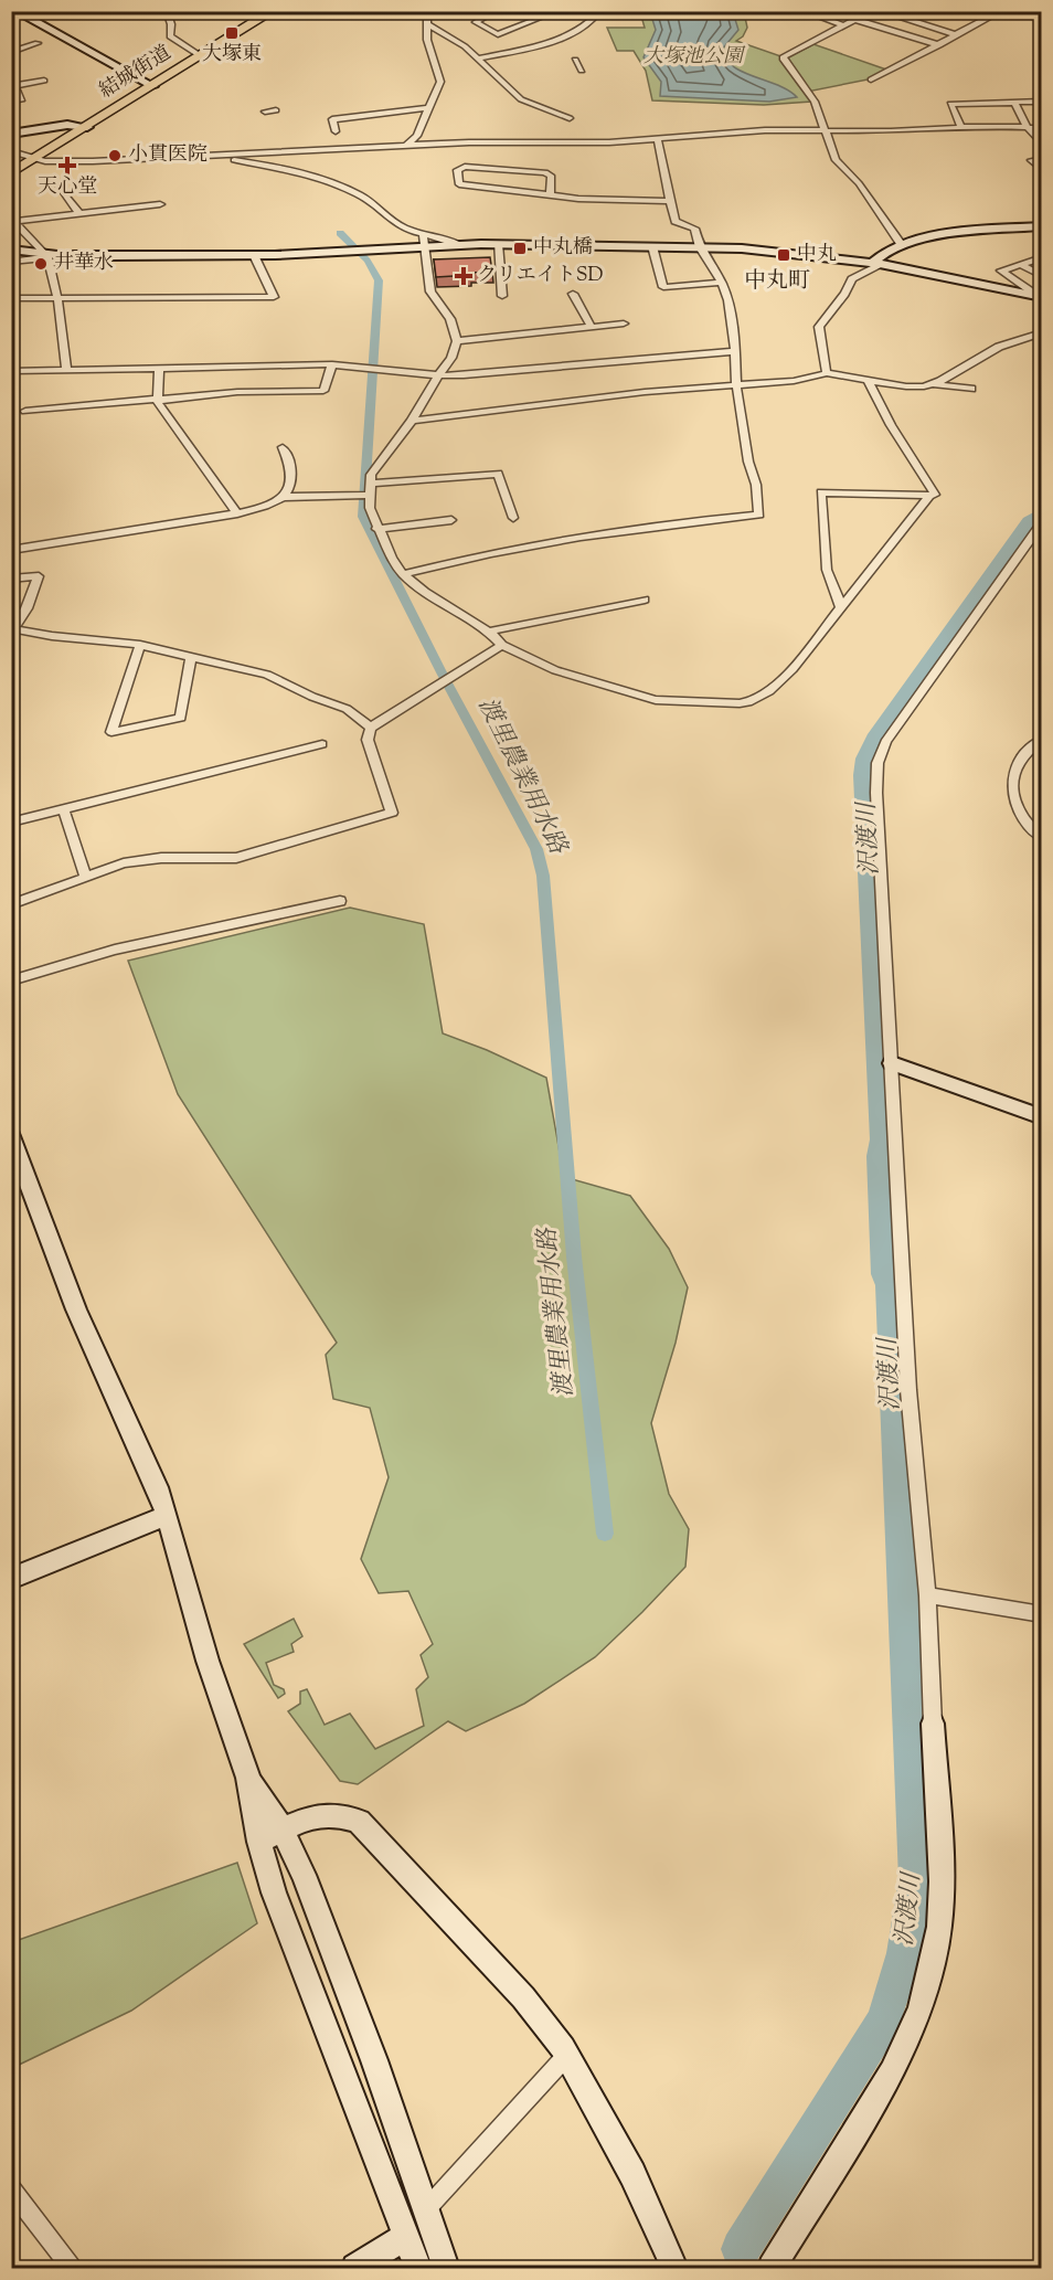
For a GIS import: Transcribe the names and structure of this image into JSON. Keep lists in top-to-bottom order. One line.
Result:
{"streets":{"highway":["結城街道"]},"districts":["中丸町"],"water":["渡里農業用水路","沢渡川"],"parks":["大塚池公園"],"places":{"transit":["大塚東","中丸橋","中丸"],"other":["小貫医院","井華水"],"health":["天心堂","クリエイトSD"]}}
